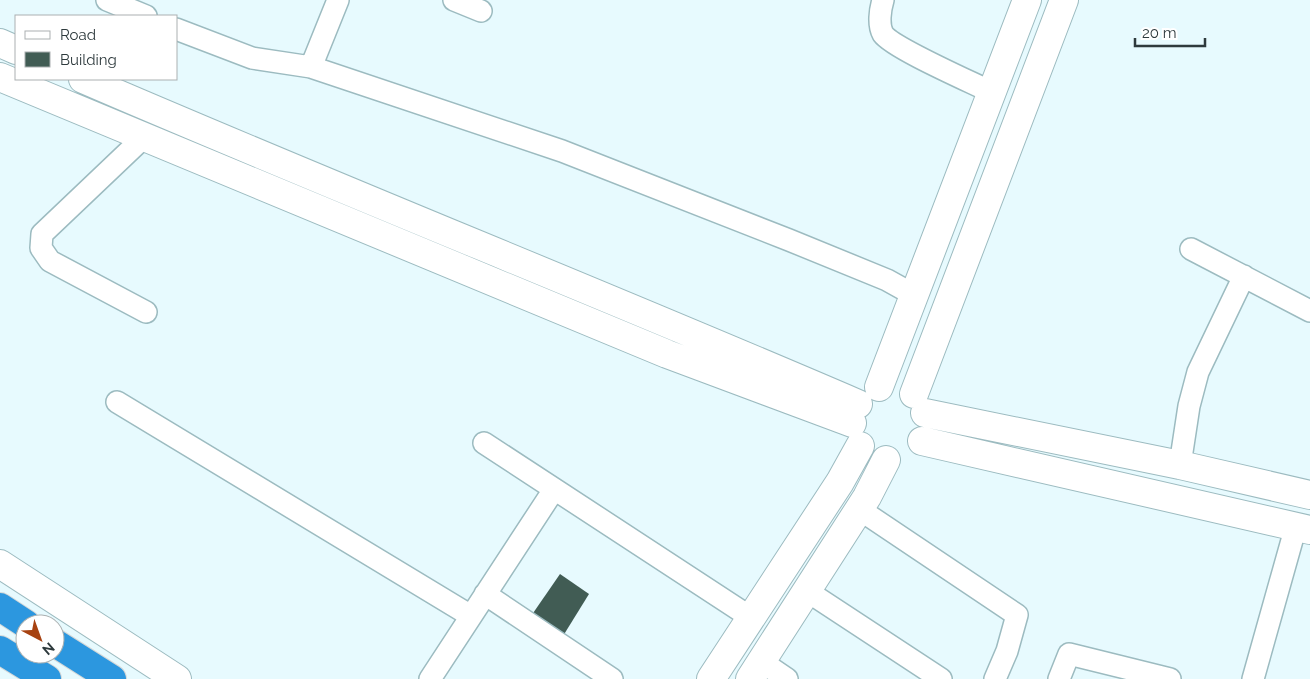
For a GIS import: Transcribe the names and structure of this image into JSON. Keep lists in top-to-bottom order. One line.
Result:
{"legend":["Road","Building"],"scale_bar":"20 m","north":"bottom right"}
